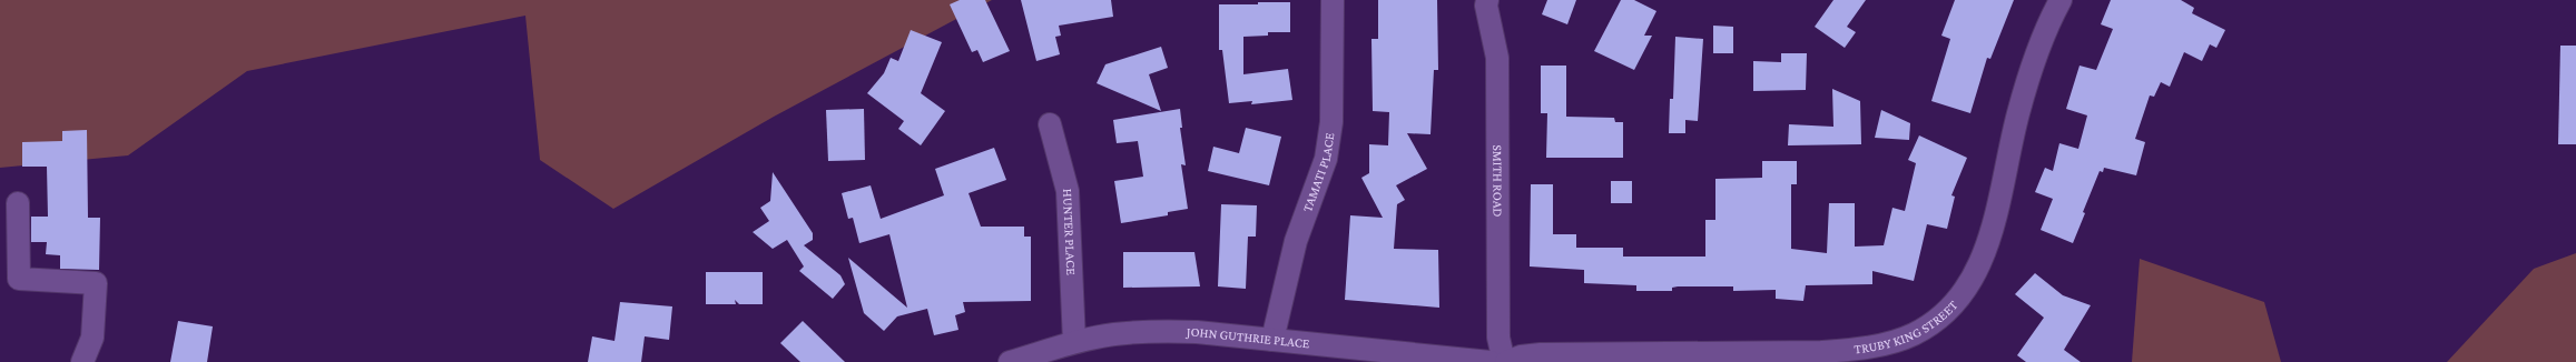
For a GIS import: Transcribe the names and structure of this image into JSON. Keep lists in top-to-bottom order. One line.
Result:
{"streets":{"street":["TAMATI PLACE","SMITH ROAD","HUNTER PLACE","TRUBY KING STREET","JOHN GUTHRIE PLACE"]},"crossings":[["TAMATI PLACE","JOHN GUTHRIE PLACE"],["SMITH ROAD","TRUBY KING STREET"],["HUNTER PLACE","JOHN GUTHRIE PLACE"]]}
